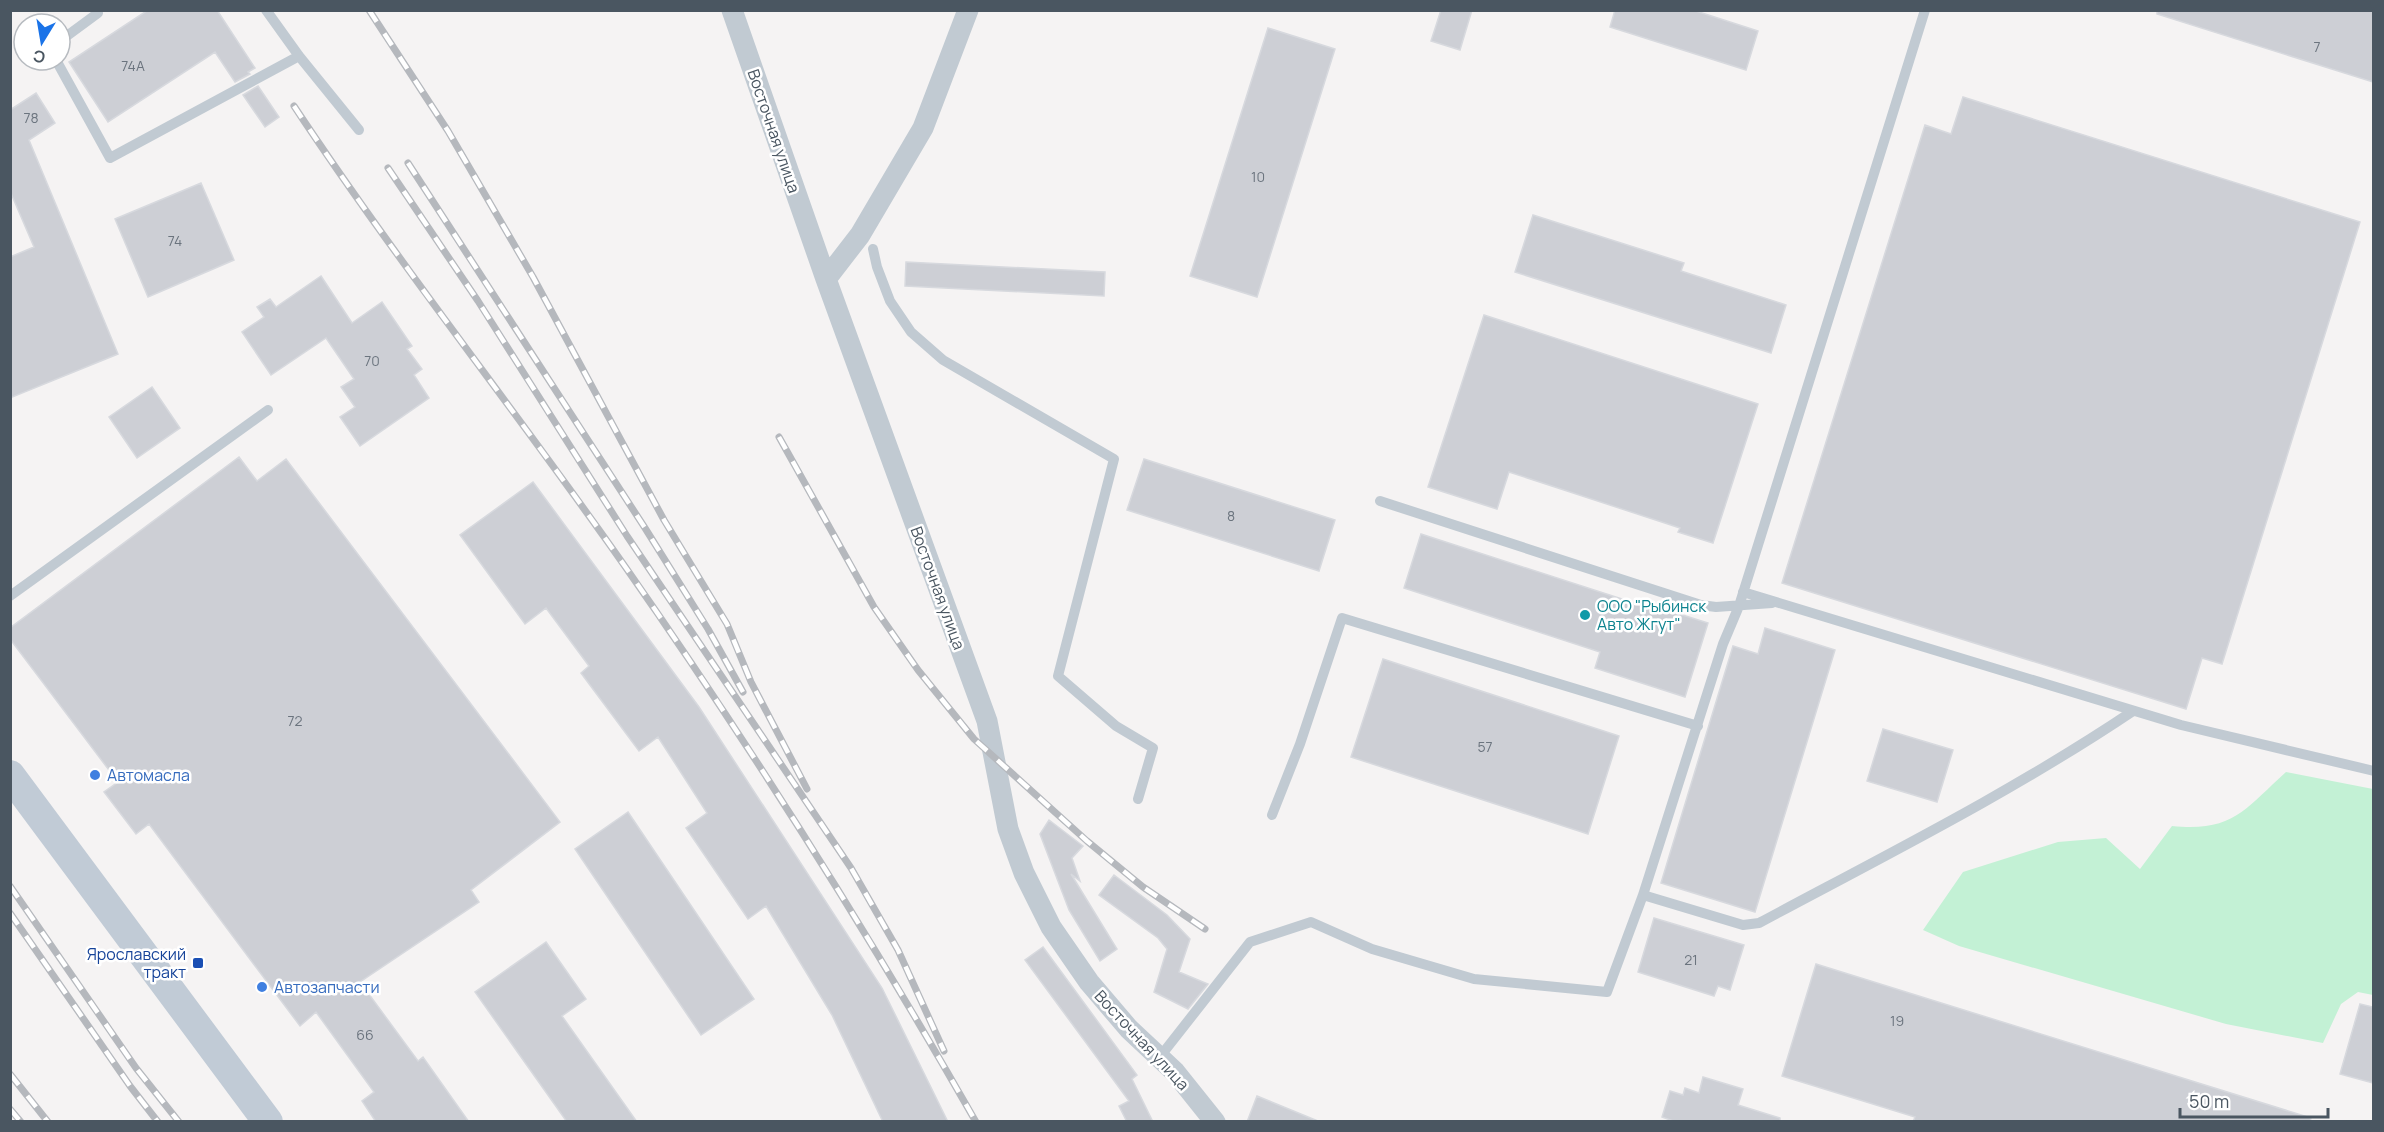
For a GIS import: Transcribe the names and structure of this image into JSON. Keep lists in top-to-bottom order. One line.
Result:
{"streets":{"street":["Восточная улица"]},"places":{"other":["ООО \"Рыбинск Авто Жгут\"","Автомасла","Автозапчасти"],"transit":["Ярославский тракт"]},"house_numbers":["7","74А","78","10","74","70","8","72","57","21","19","66"],"scale_bar":"50 m","north":"bottom"}
